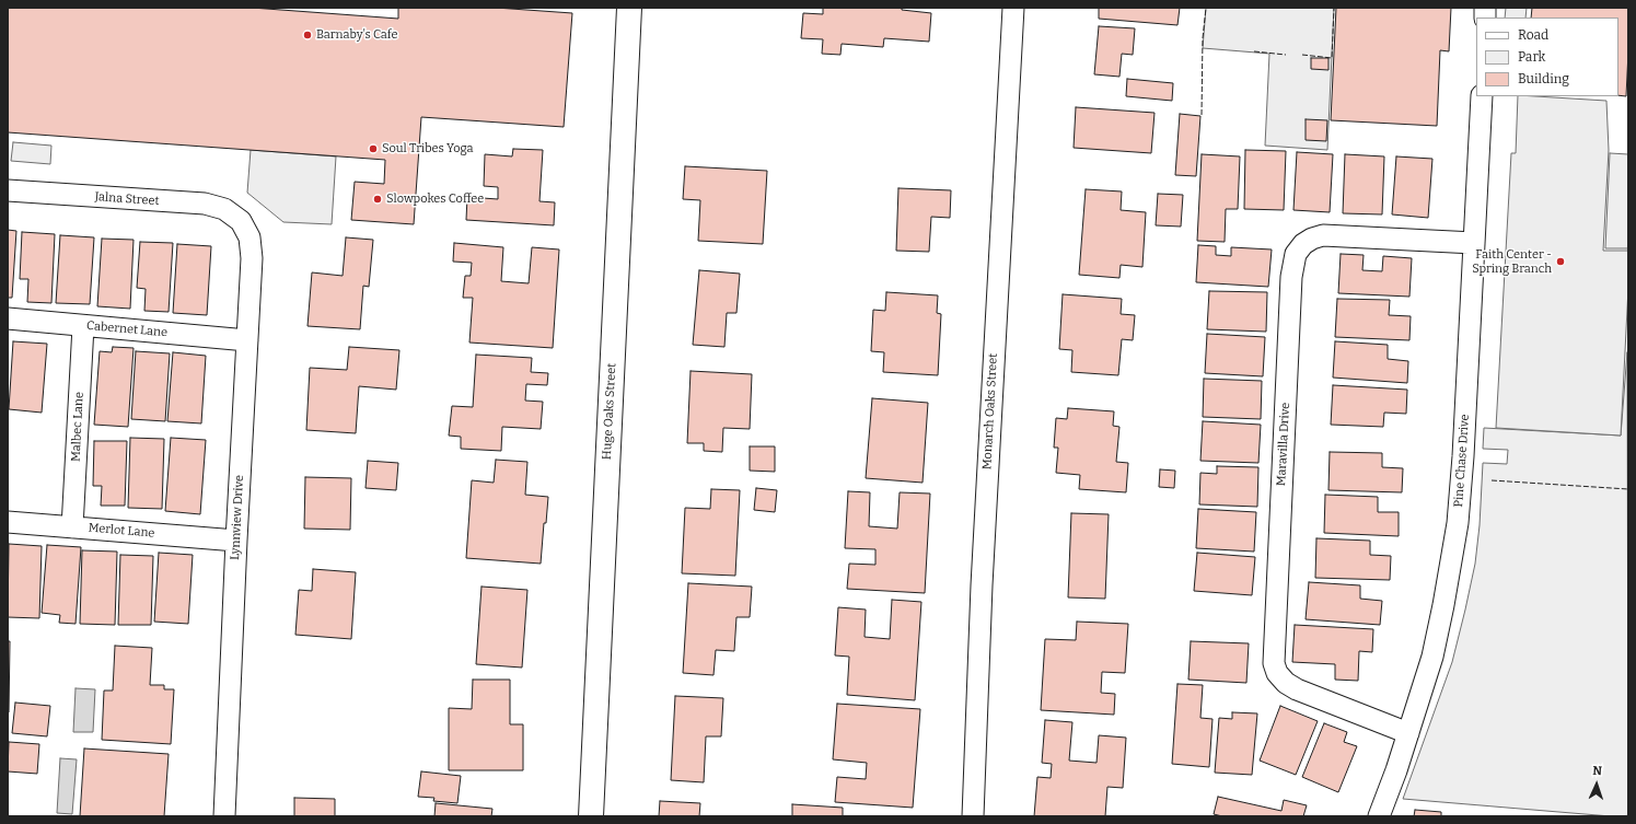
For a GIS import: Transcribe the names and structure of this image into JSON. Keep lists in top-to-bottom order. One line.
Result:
{"streets":{"street":["Jalna Street","Cabernet Lane","Huge Oaks Street","Monarch Oaks Street","Malbec Lane","Maravilla Drive","Pine Chase Drive","Lynnview Drive","Merlot Lane"]},"crossings":[["Jalna Street","Lynnview Drive"],["Cabernet Lane","Malbec Lane"],["Cabernet Lane","Lynnview Drive"],["Malbec Lane","Merlot Lane"],["Maravilla Drive","Pine Chase Drive"],["Lynnview Drive","Merlot Lane"]],"places":["Barnaby's Cafe","Soul Tribes Yoga","Slowpokes Coffee","Faith Center - Spring Branch"],"legend":["Road","Park","Building"],"north":"top"}
